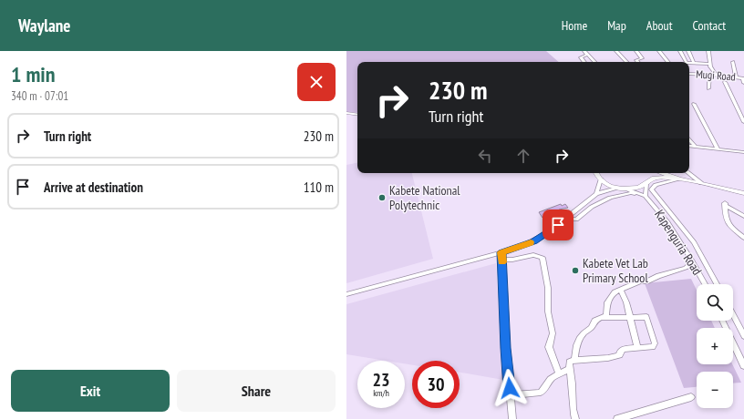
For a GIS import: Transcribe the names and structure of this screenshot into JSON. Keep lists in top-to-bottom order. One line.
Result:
{"streets":{"street":["Mugi Road","Kapenguria Road"]},"places":["Kabete National Polytechnic","Kabete Vet Lab Primary School"],"page":{"header":"Waylane","nav":["Home","Map","About","Contact"],"heading":["1 min","340 m · 07:01"],"turn":["230 m","Turn right"],"list":[{"name":"Turn right","value":"230 m"},{"name":"Arrive at destination","value":"110 m"}],"map_buttons":["+","−"],"speed":"23 km/h","limit":"30","buttons":["Exit","Share"]}}
